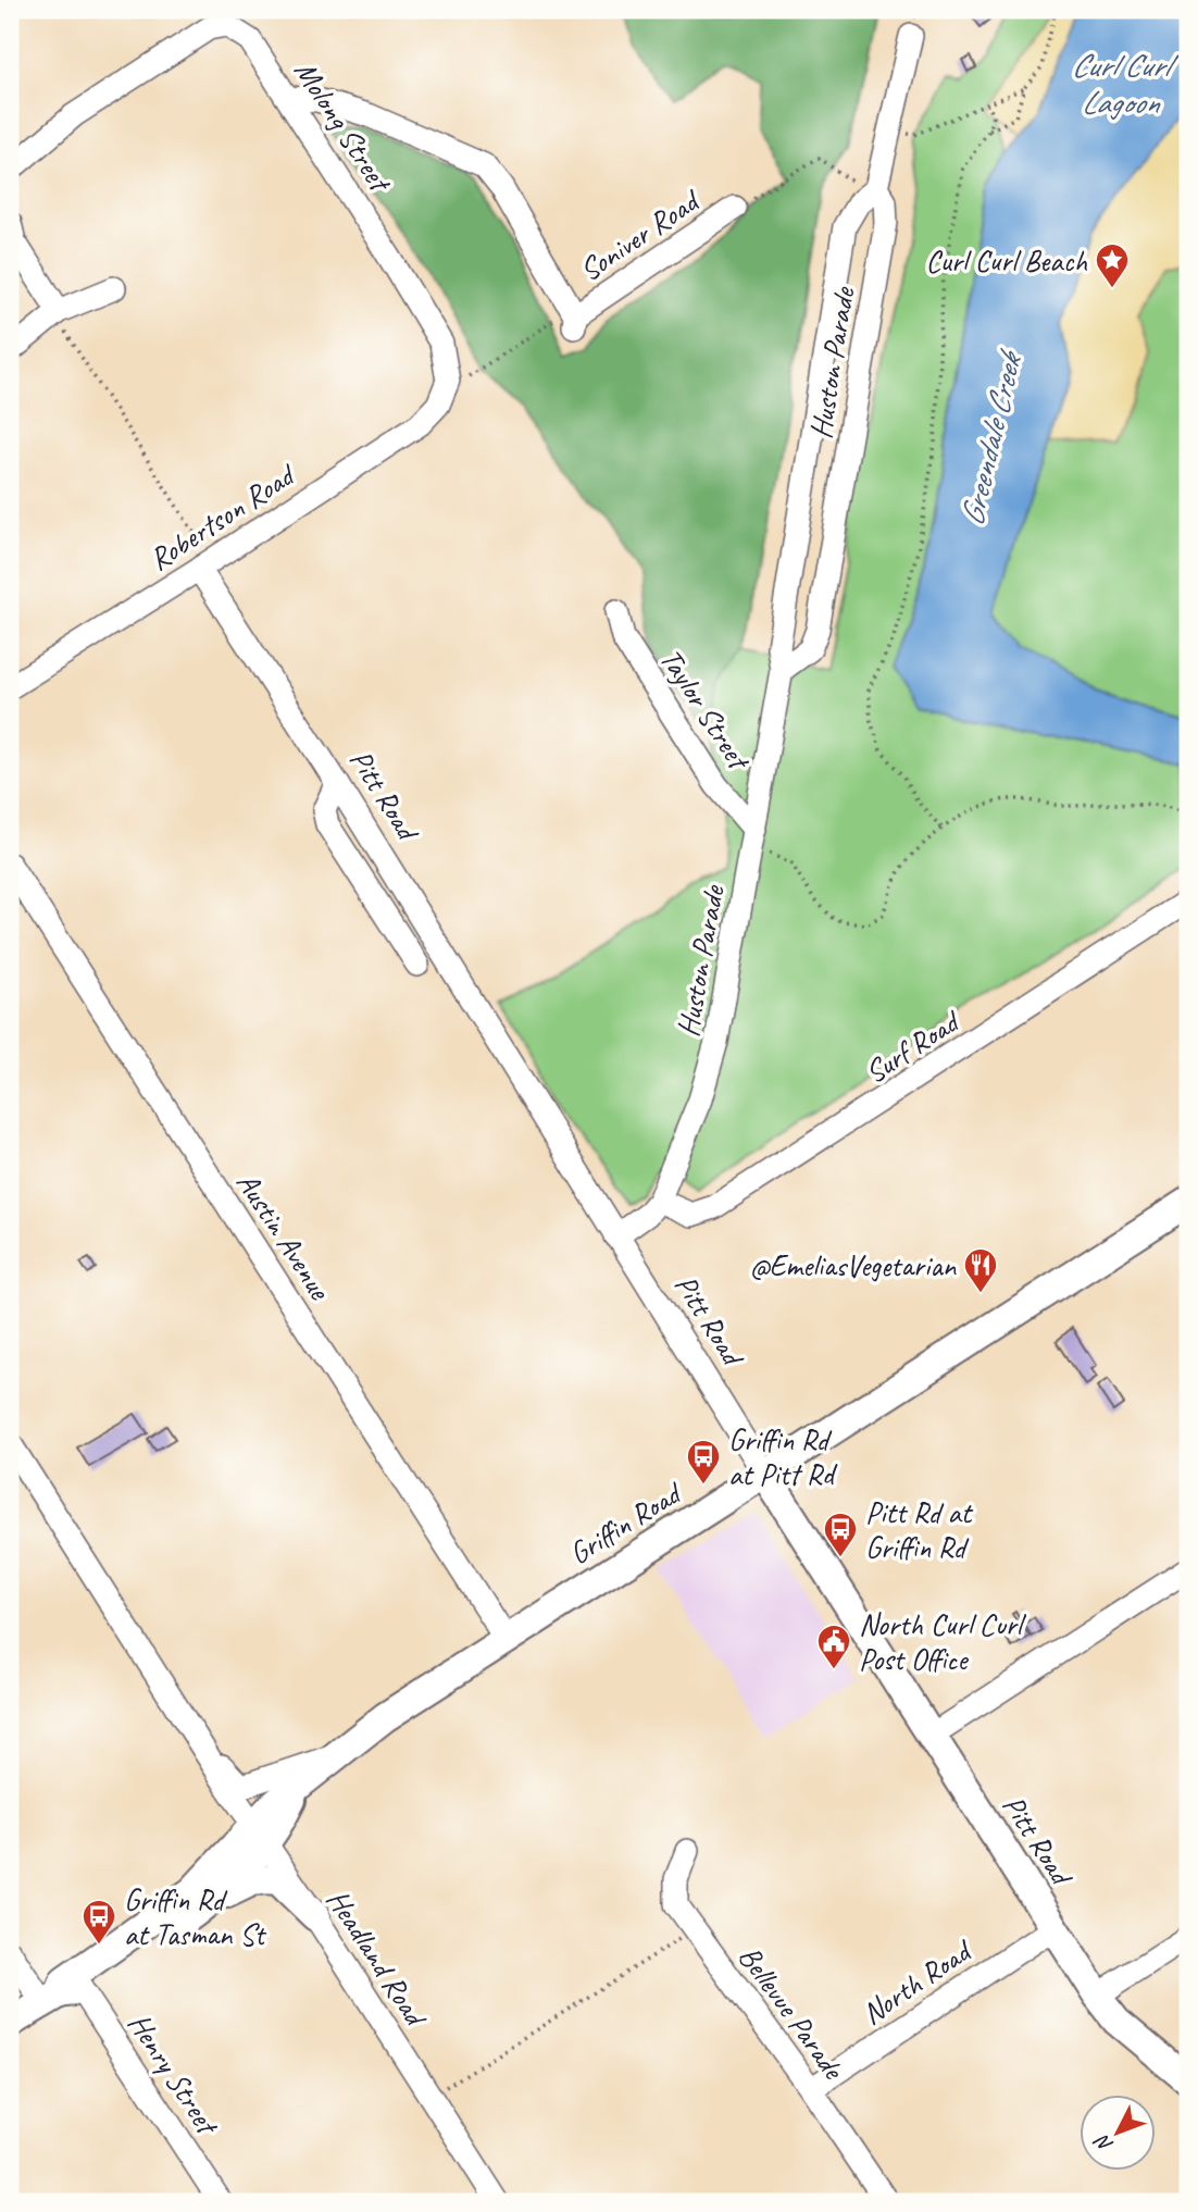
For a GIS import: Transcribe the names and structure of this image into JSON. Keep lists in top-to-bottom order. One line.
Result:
{"streets":{"main road":["Pitt Road","Griffin Road"],"street":["Molong Street","Soniver Road","Huston Parade","Robertson Road","Taylor Street","Surf Road","Austin Avenue","Headland Road","North Road","Bellevue Parade","Henry Street"]},"crossings":[["Molong Street","Soniver Road"],["Molong Street","Robertson Road"],["Huston Parade","Taylor Street"],["Huston Parade","Pitt Road"],["Huston Parade","Surf Road"],["Robertson Road","Pitt Road"],["Pitt Road","Griffin Road"],["Pitt Road","North Road"],["Austin Avenue","Griffin Road"],["Griffin Road","Headland Road"],["Griffin Road","Henry Street"],["North Road","Bellevue Parade"]],"water":["Curl Curl Lagoon","Greendale Creek"],"places":{"place":["Curl Curl Beach"],"restaurant":["@EmeliasVegetarian"],"bus stop":["Griffin Rd at Pitt Rd","Pitt Rd at Griffin Rd","Griffin Rd at Tasman St"],"public building":["North Curl Curl Post Office"]},"north":"bottom left"}
